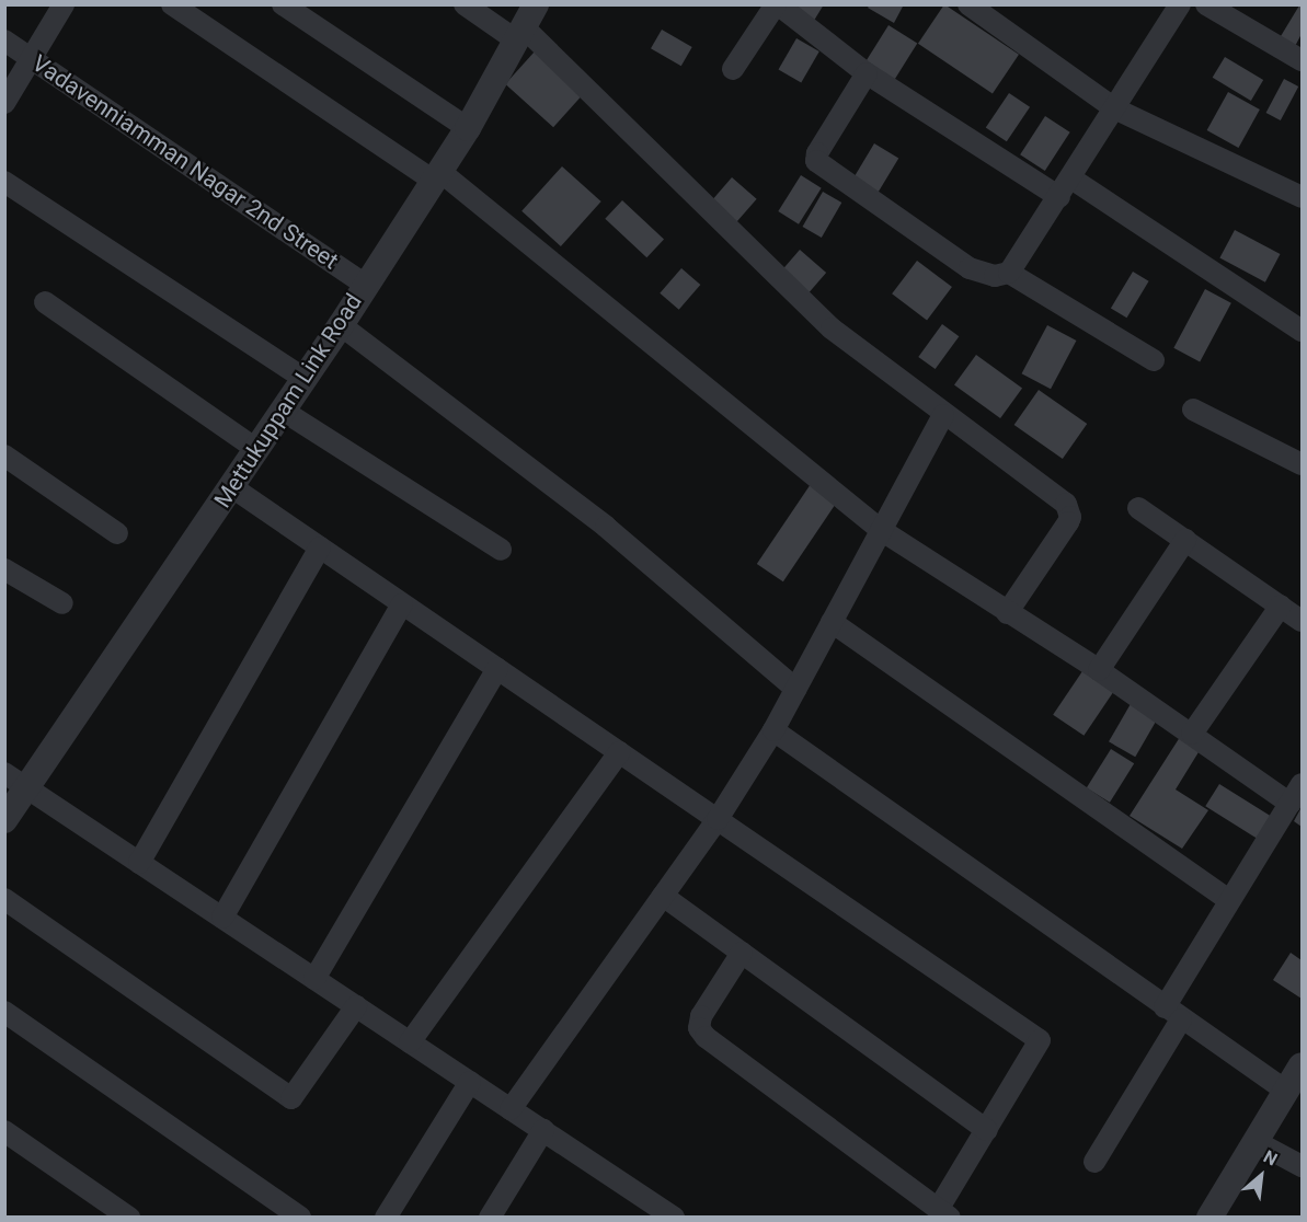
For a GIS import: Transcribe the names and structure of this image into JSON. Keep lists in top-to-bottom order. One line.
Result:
{"streets":{"street":["Vadavenniamman Nagar 2nd Street","Mettukuppam Link Road"]},"crossings":[["Vadavenniamman Nagar 2nd Street","Mettukuppam Link Road"]],"north":"top right"}
